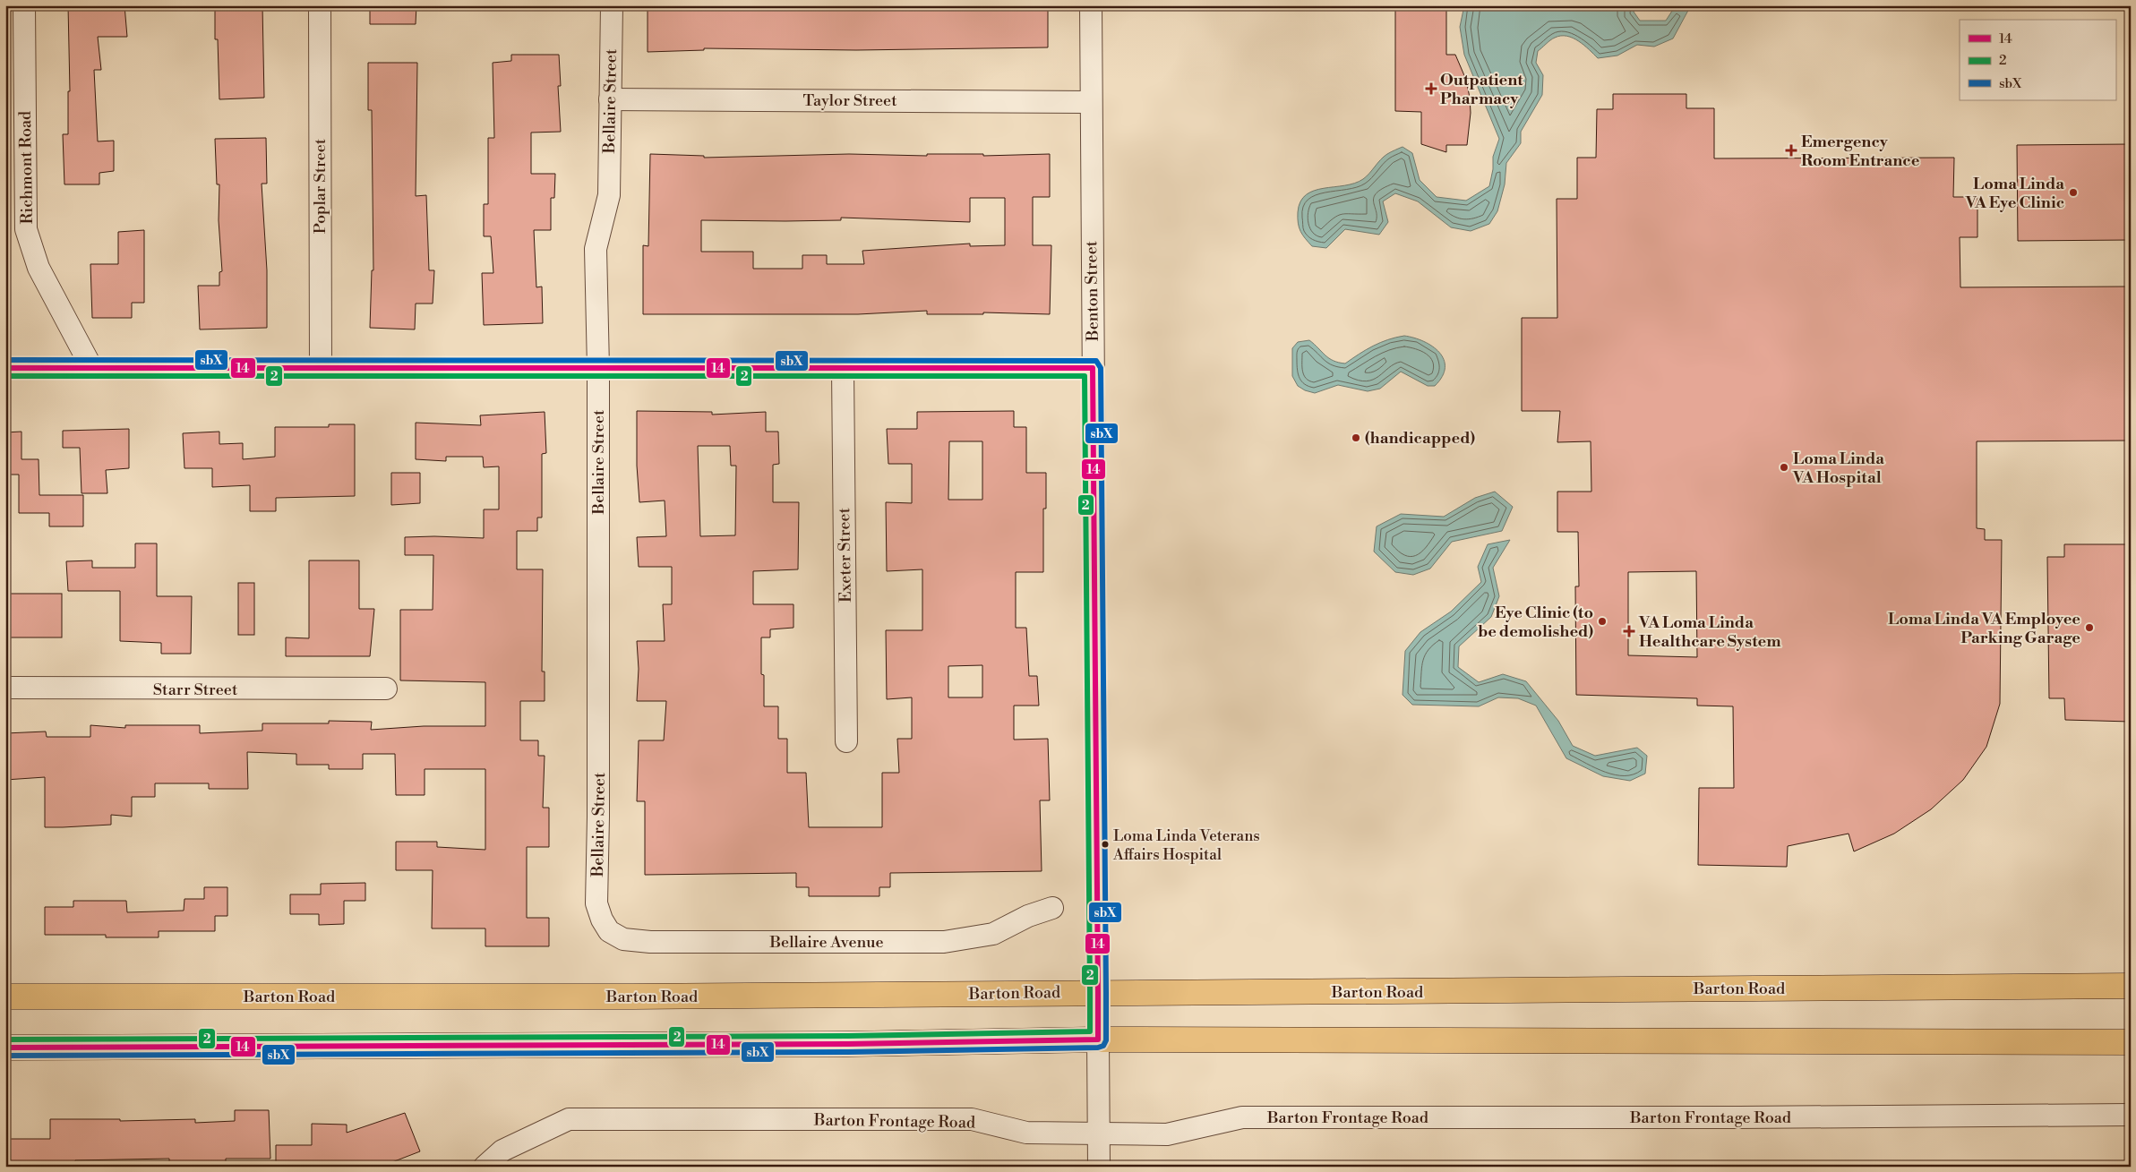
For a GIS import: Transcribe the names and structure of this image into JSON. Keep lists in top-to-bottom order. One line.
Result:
{"streets":{"main road":["Barton Road"],"street":["Taylor Street","Bellaire Street","Richmont Road","Poplar Street","Benton Street","Exeter Street","Starr Street","Bellaire Avenue","Barton Frontage Road"]},"crossings":[["Taylor Street","Bellaire Street"],["Taylor Street","Benton Street"],["Bellaire Street","Bellaire Avenue"],["Benton Street","Barton Road"],["Benton Street","Barton Frontage Road"]],"places":{"health":["Outpatient Pharmacy","Emergency Room Entrance","VA Loma Linda Healthcare System"],"other":["Loma Linda VA Eye Clinic","(handicapped)","Loma Linda VA Hospital","Eye Clinic (to be demolished)","Loma Linda VA Employee Parking Garage","Loma Linda Veterans Affairs Hospital"]},"lines":["transit line sbX","transit line 14","transit line 2"],"legend":["14","2","sbX"]}
